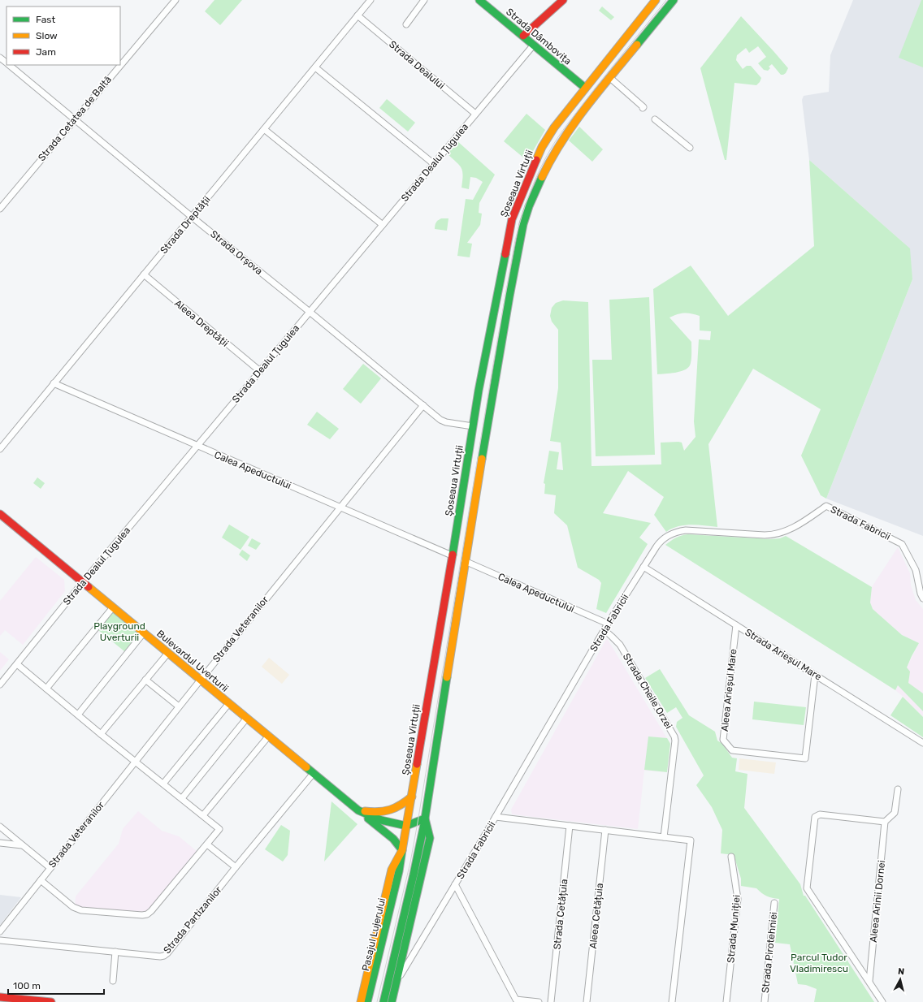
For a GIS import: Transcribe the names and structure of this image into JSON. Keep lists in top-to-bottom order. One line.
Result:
{"streets":{"main road":["Strada Dâmbovița","Șoseaua Virtuții","Bulevardul Uverturii","Pasajul Lujerului"],"street":["Strada Dealului","Strada Cetatea de Baltă","Strada Dealul Țugulea","Strada Dreptății","Strada Orșova","Aleea Dreptății","Calea Apeductului","Strada Fabricii","Strada Veteranilor","Strada Arieșul Mare","Aleea Arieșul Mare","Strada Cheile Orzei","Aleea Arinii Dornei","Strada Cetățuia","Aleea Cetățuia","Strada Partizanilor","Strada Muniției","Strada Pirotehniei"]},"crossings":[["Strada Dâmbovița","Strada Dealul Țugulea"],["Strada Dâmbovița","Șoseaua Virtuții"],["Strada Dealului","Strada Dealul Țugulea"],["Strada Dealului","Strada Dreptății"],["Strada Cetatea de Baltă","Strada Orșova"],["Strada Dealul Țugulea","Strada Orșova"],["Strada Dealul Țugulea","Aleea Dreptății"],["Strada Dealul Țugulea","Calea Apeductului"],["Strada Dealul Țugulea","Bulevardul Uverturii"],["Șoseaua Virtuții","Strada Orșova"],["Șoseaua Virtuții","Calea Apeductului"],["Șoseaua Virtuții","Strada Fabricii"],["Șoseaua Virtuții","Bulevardul Uverturii"],["Șoseaua Virtuții","Pasajul Lujerului"],["Strada Dreptății","Strada Orșova"],["Strada Dreptății","Aleea Dreptății"],["Strada Dreptății","Calea Apeductului"],["Strada Orșova","Strada Veteranilor"],["Calea Apeductului","Strada Fabricii"],["Calea Apeductului","Strada Veteranilor"],["Strada Fabricii","Strada Arieșul Mare"],["Strada Fabricii","Strada Cheile Orzei"],["Strada Veteranilor","Bulevardul Uverturii"],["Strada Arieșul Mare","Aleea Arieșul Mare"],["Bulevardul Uverturii","Strada Partizanilor"]],"parks":["Playground Uverturii","Parcul Tudor Vladimirescu"],"legend":["Fast","Slow","Jam"],"scale_bar":"100 m","north":"top"}
